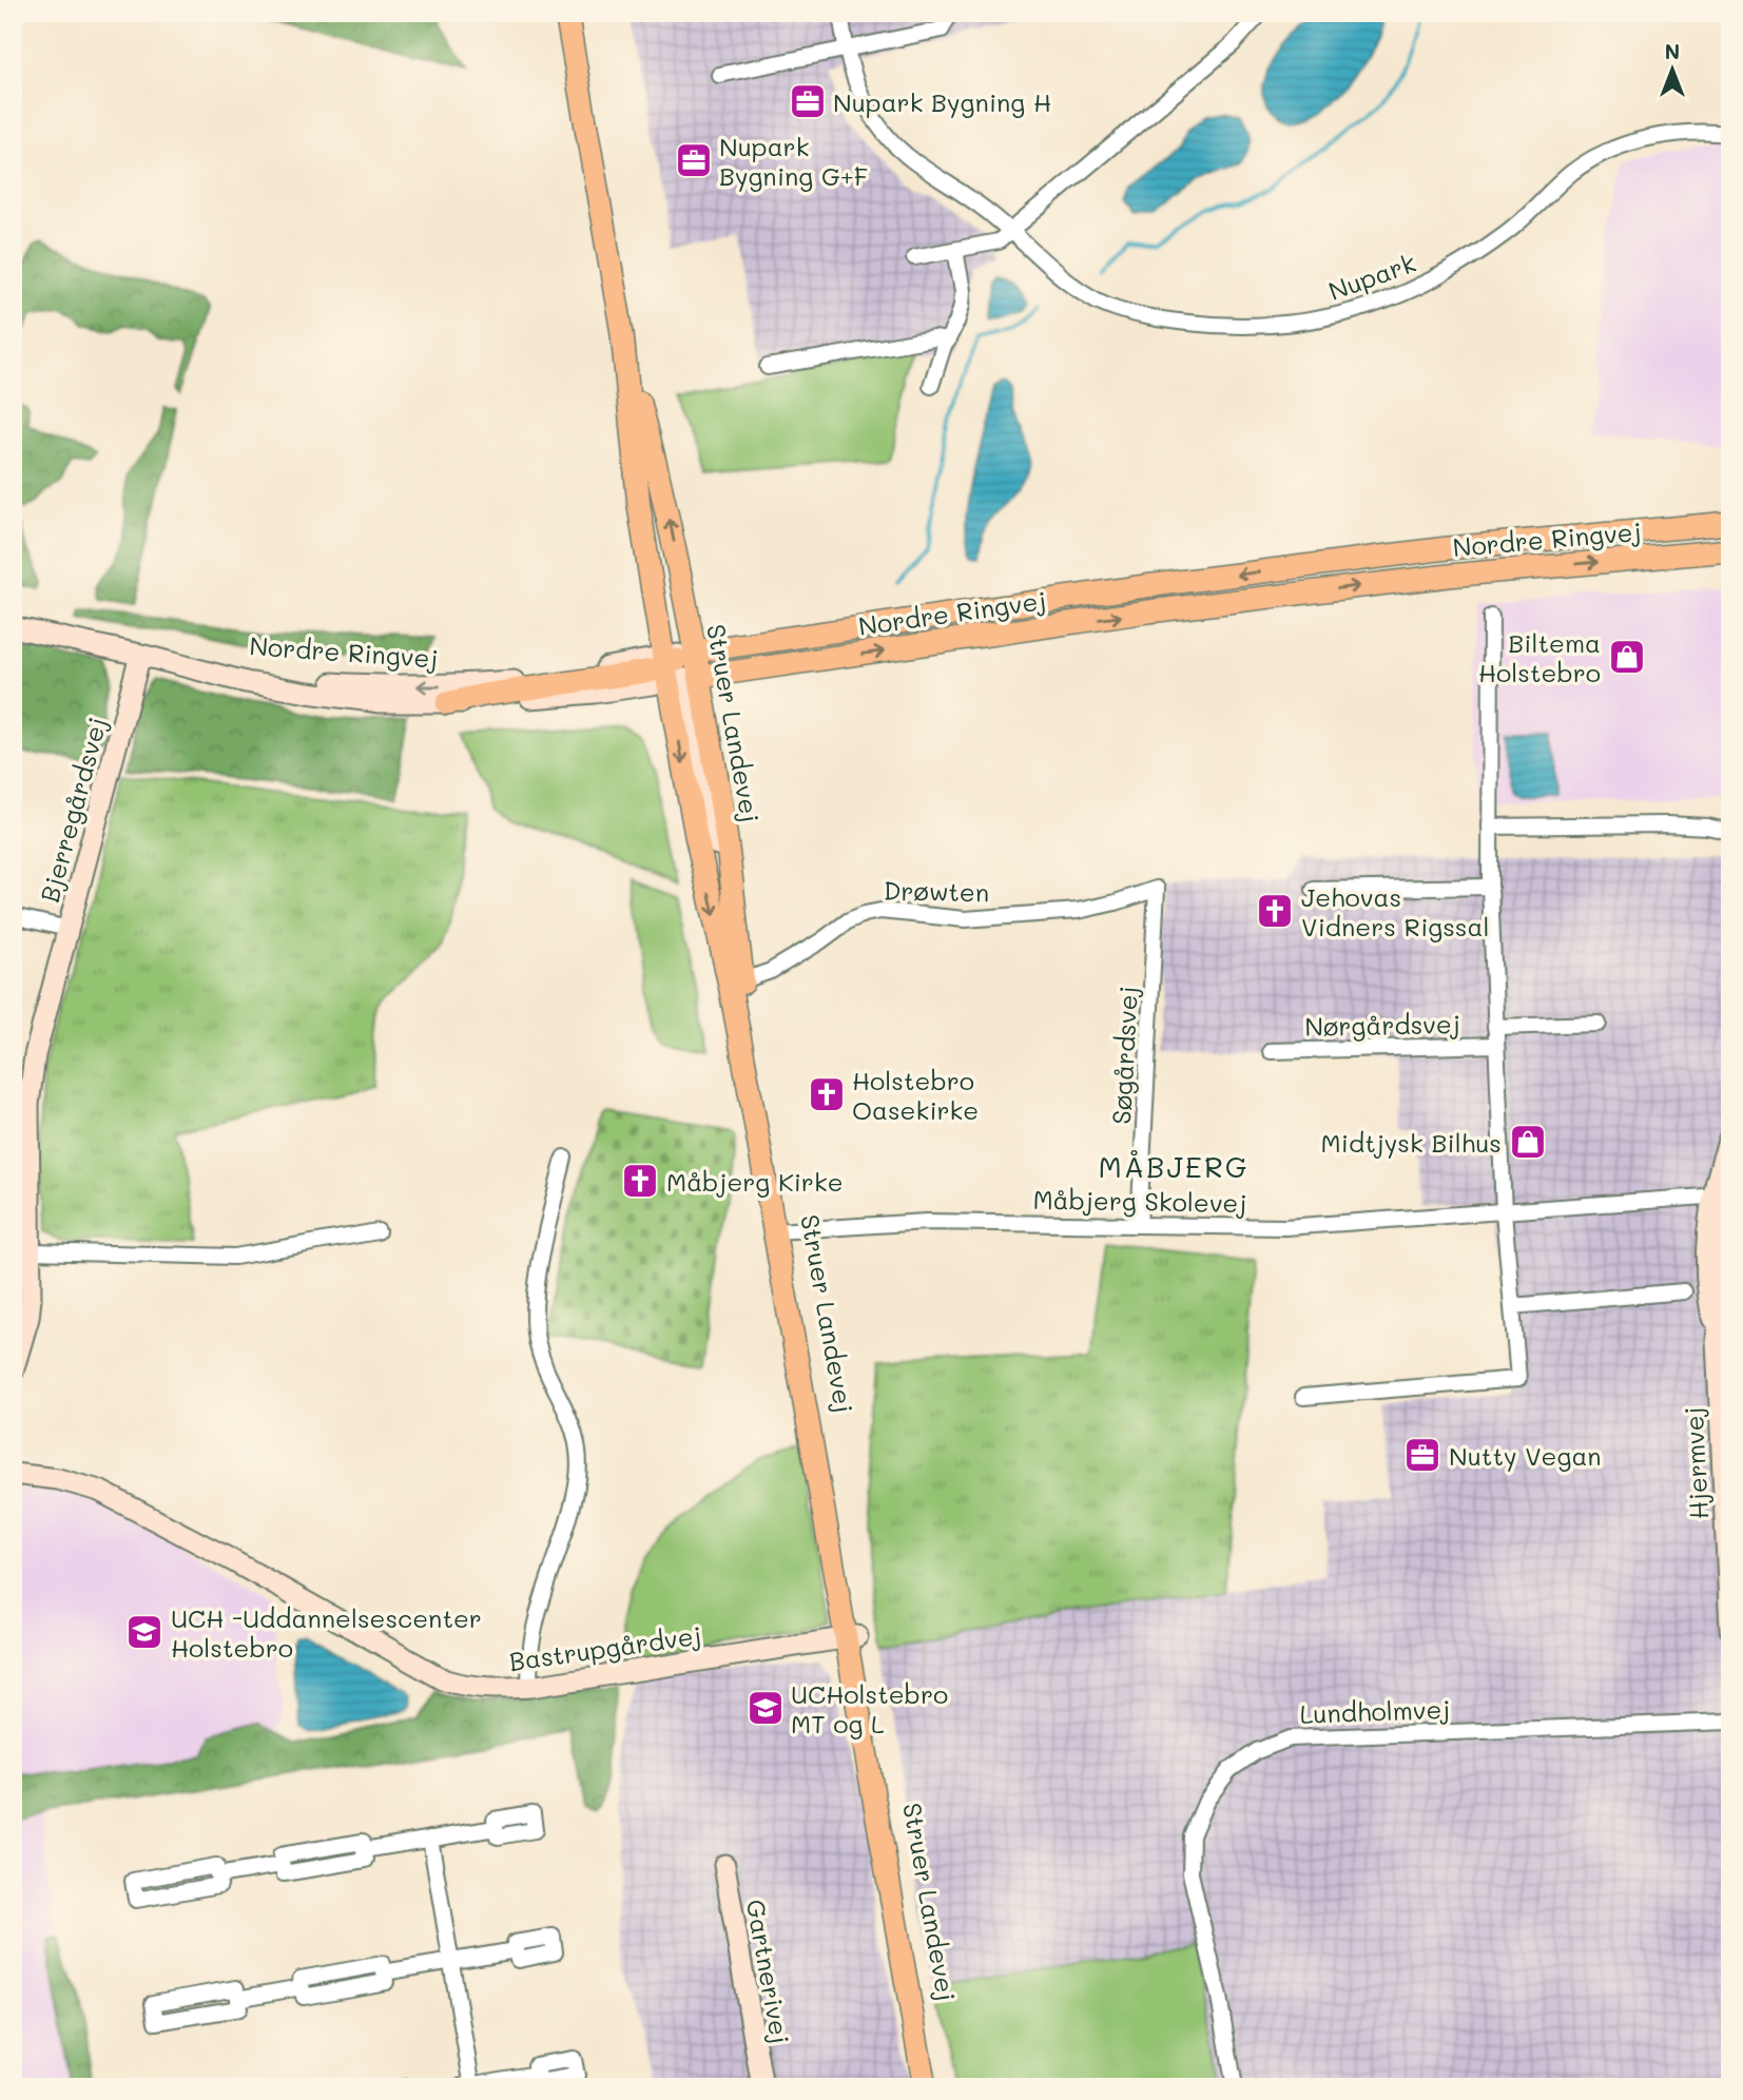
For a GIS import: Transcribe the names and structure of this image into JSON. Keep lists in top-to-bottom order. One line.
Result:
{"streets":{"main road":["Nordre Ringvej","Struer Landevej"],"street":["Nupark","Bjerregårdsvej","Drøwten","Nørgårdsvej","Søgårdsvej","Måbjerg Skolevej","Hjermvej","Bastrupgårdvej","Lundholmvej","Gartnerivej"]},"crossings":[["Nordre Ringvej","Struer Landevej"],["Nordre Ringvej","Bjerregårdsvej"],["Struer Landevej","Drøwten"],["Struer Landevej","Måbjerg Skolevej"],["Struer Landevej","Bastrupgårdvej"],["Drøwten","Søgårdsvej"],["Nørgårdsvej","Måbjerg Skolevej"],["Søgårdsvej","Måbjerg Skolevej"],["Måbjerg Skolevej","Hjermvej"]],"districts":["MÅBJERG"],"places":{"office":["Nupark Bygning H","Nupark Bygning G+F","Nutty Vegan"],"shop":["Biltema Holstebro","Midtjysk Bilhus"],"church":["Jehovas Vidners Rigssal","Holstebro Oasekirke","Måbjerg Kirke"],"school or university":["UCH -Uddannelsescenter Holstebro","UCHolstebro MT og L"]},"north":"top"}
